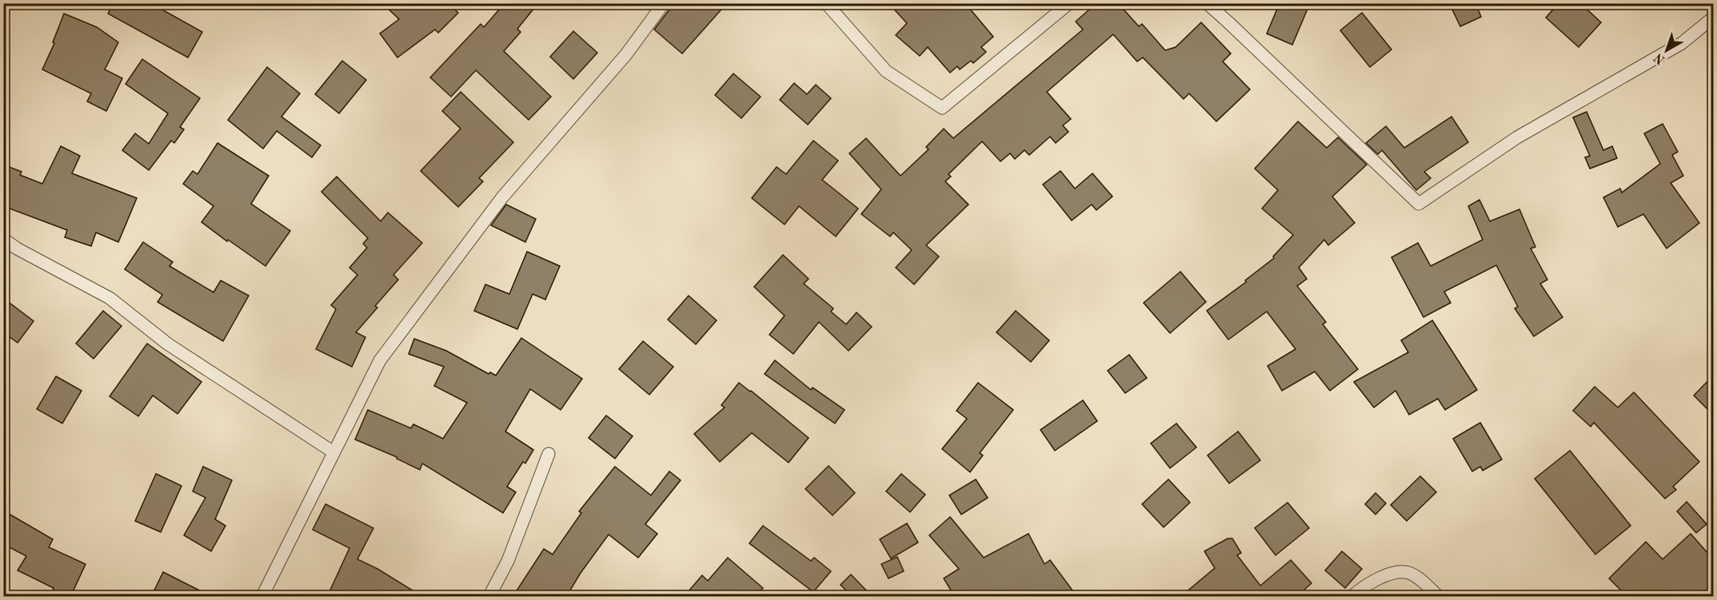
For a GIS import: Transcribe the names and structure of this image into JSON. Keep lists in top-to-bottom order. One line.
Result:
{"north":"bottom left"}
